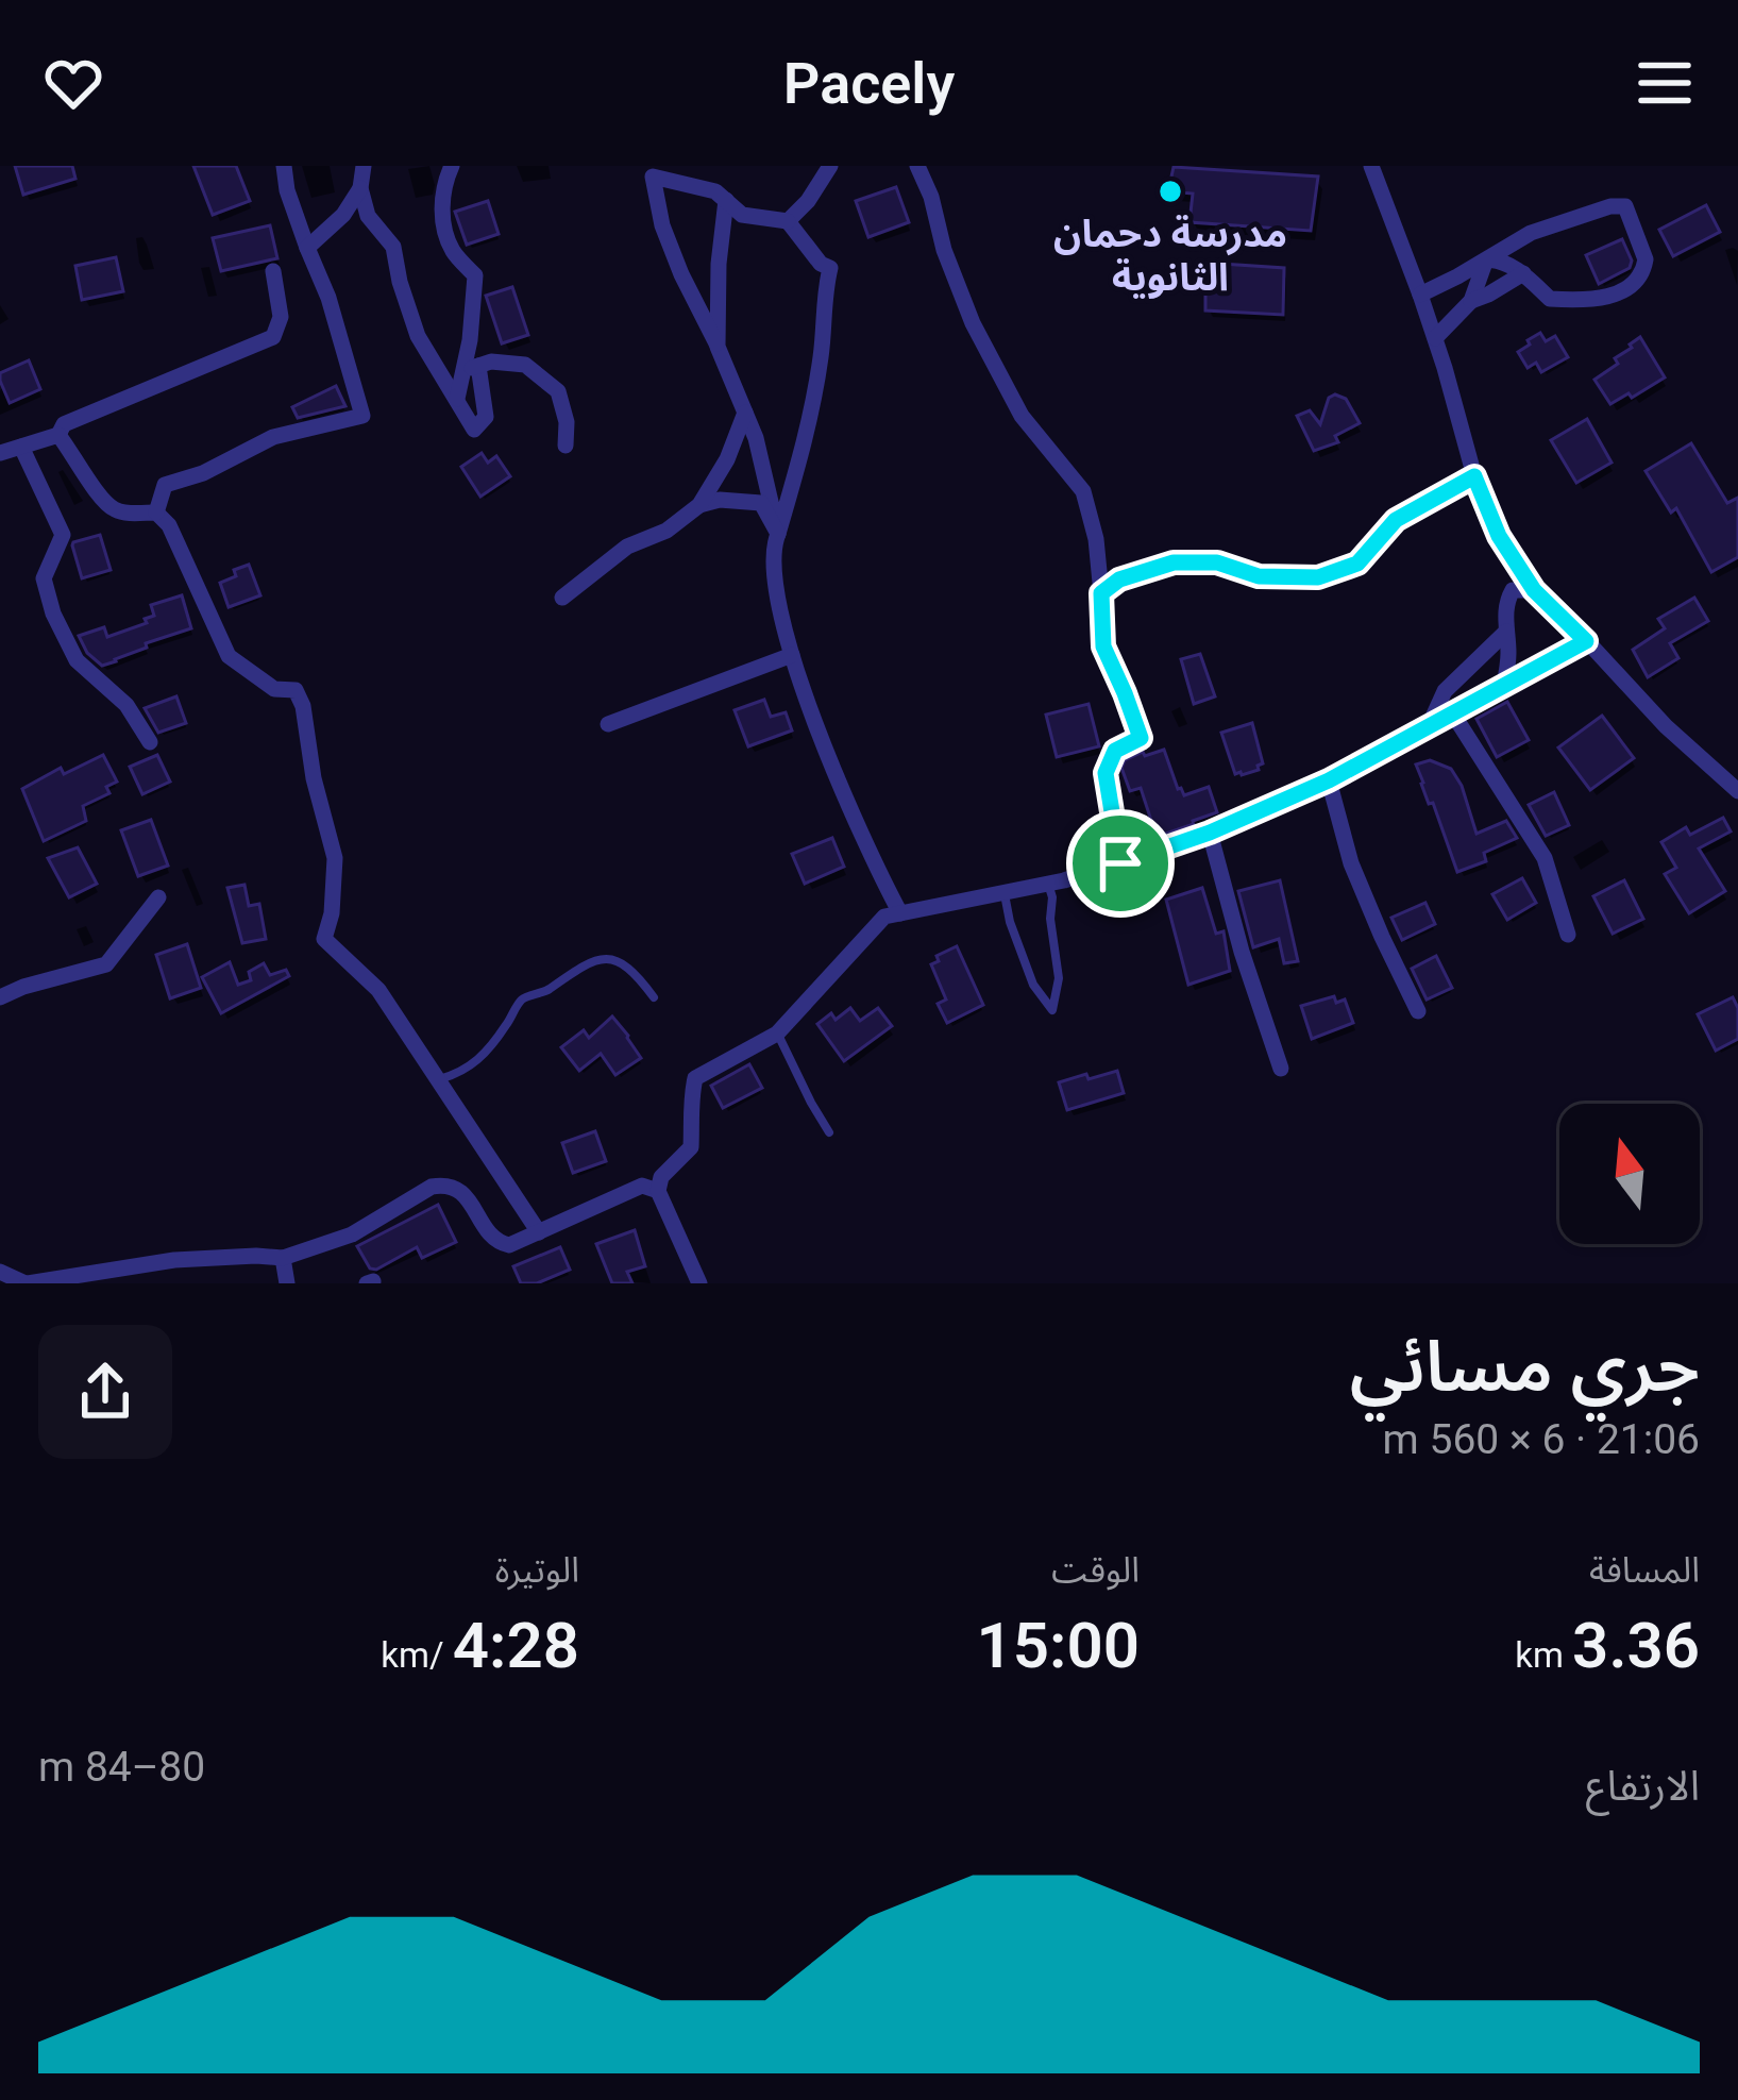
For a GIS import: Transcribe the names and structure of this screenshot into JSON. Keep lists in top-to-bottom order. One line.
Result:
{"places":["مدرسة دحمان الثانوية"],"north":"top","page":{"header":"Pacely","heading":["جري مسائي","21:06 · 6 × 560 m"],"stats":[["المسافة","3.36 km"],["الوقت","15:00"],["الوتيرة","4:28 /km"]],"chart":["الارتفاع","80–84 m"]}}
